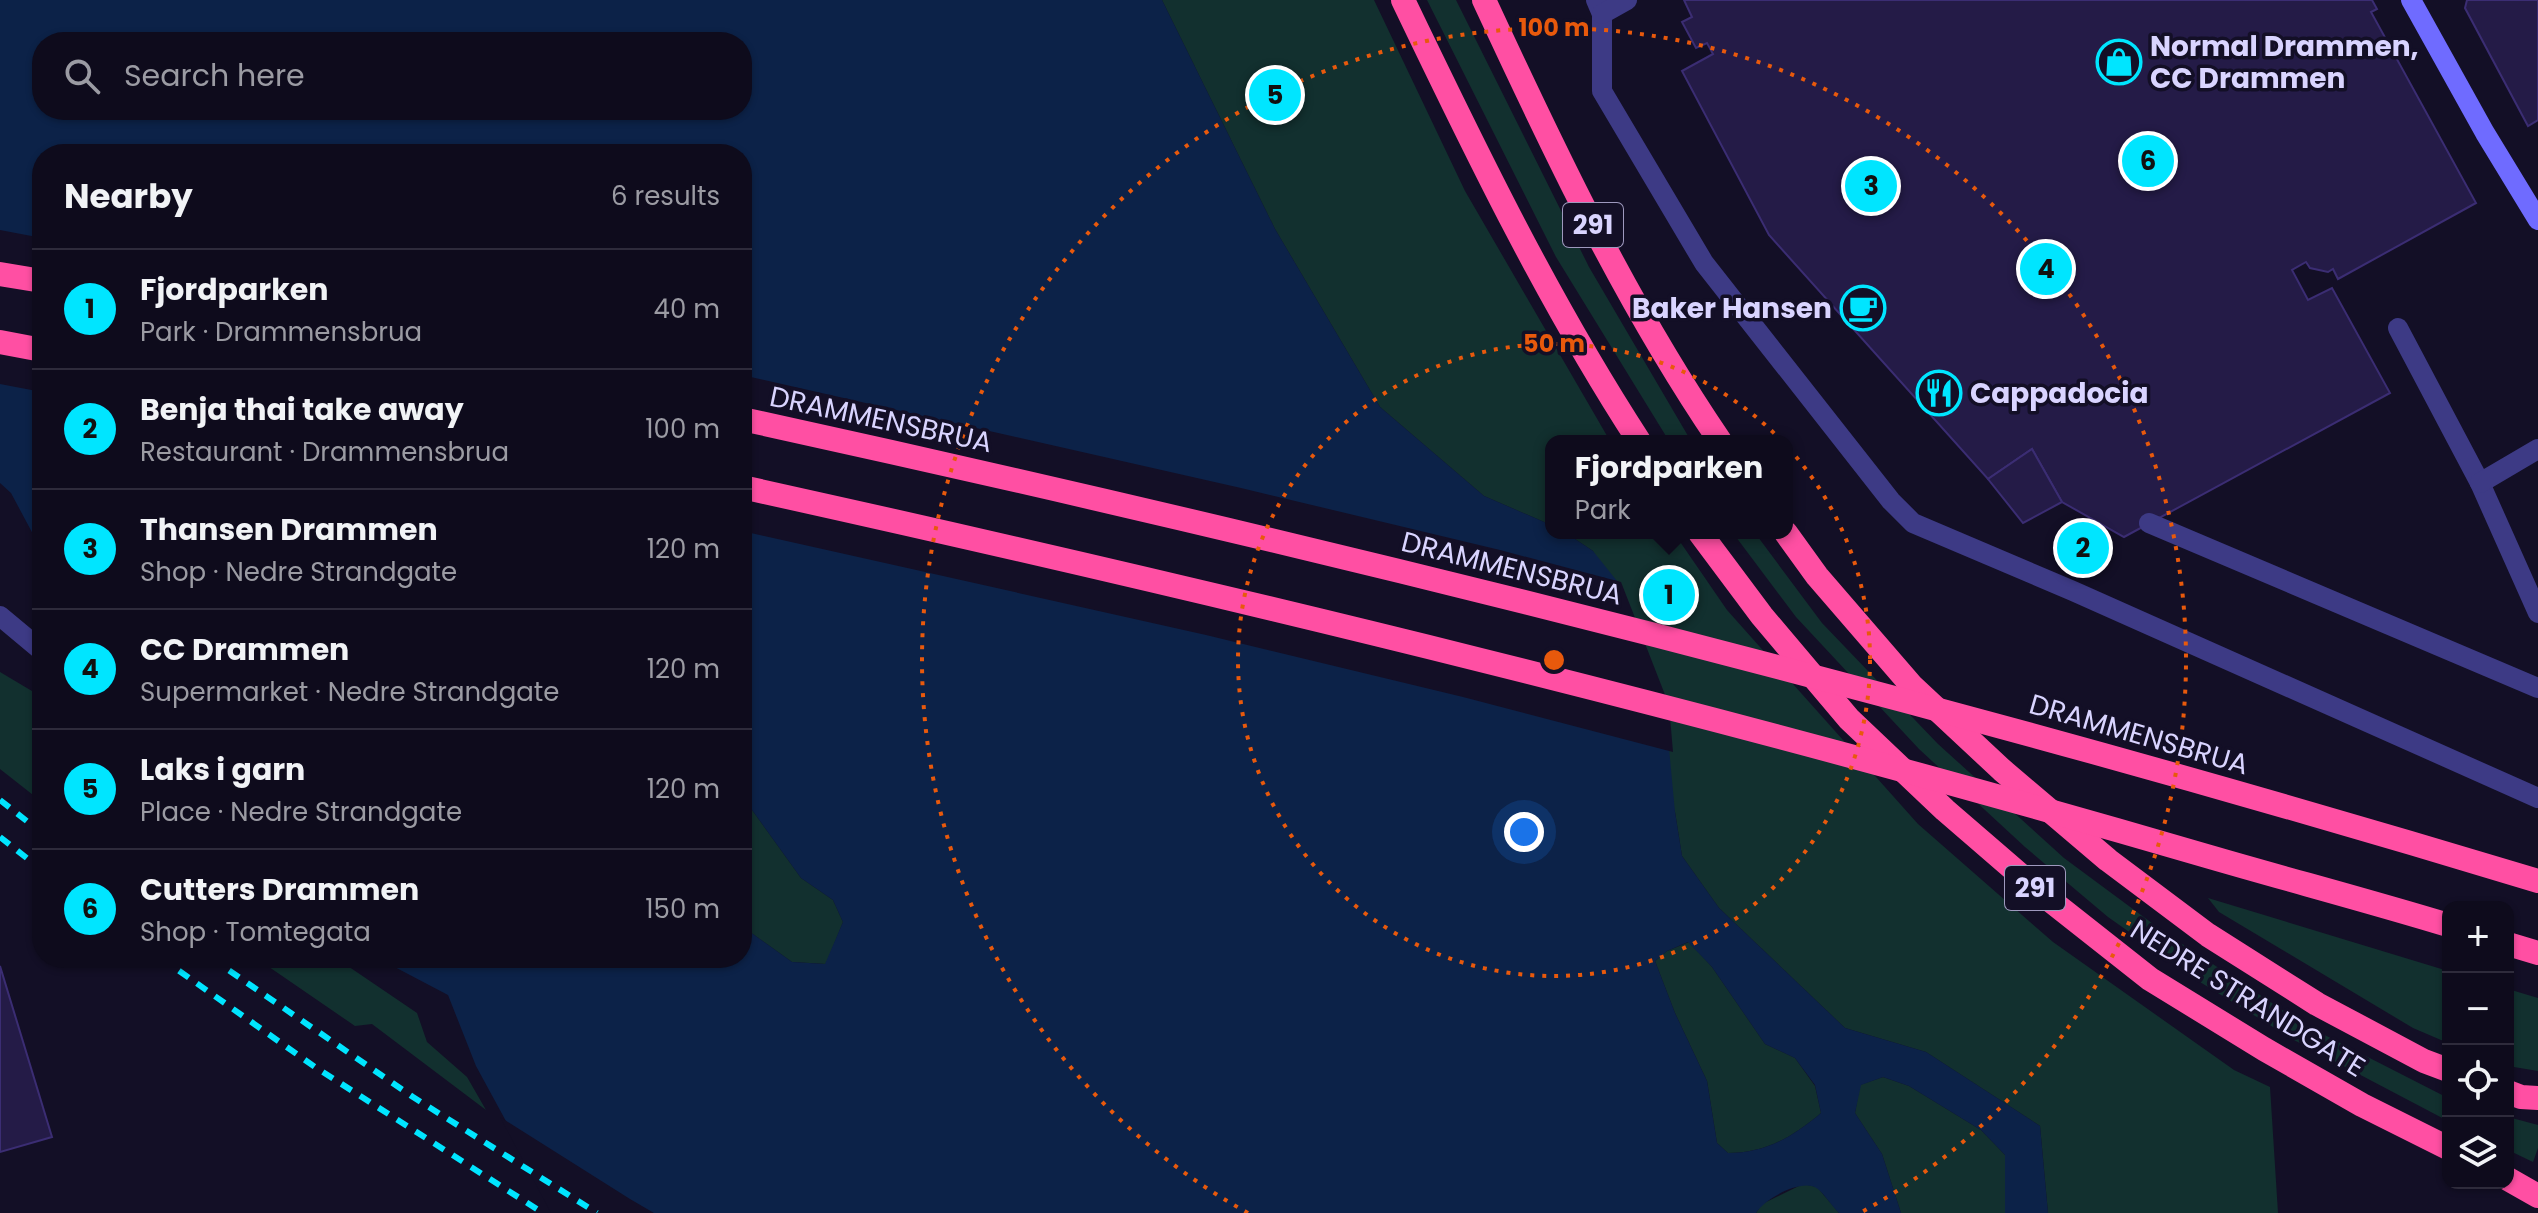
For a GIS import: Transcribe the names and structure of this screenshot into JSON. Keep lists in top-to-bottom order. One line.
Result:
{"streets":{"highway":["291","DRAMMENSBRUA","NEDRE STRANDGATE"]},"places":{"shop":["Normal Drammen, CC Drammen"],"cafe":["Baker Hansen"],"restaurant":["Cappadocia"]},"page":{"search":"Search here","pins":["5","6","3","4","2","1"],"heading":["Nearby","6 results"],"list":[{"mark":"1","name":"Fjordparken","note":"Park · Drammensbrua","value":"40 m"},{"mark":"2","name":"Benja thai take away","note":"Restaurant · Drammensbrua","value":"100 m"},{"mark":"3","name":"Thansen Drammen","note":"Shop · Nedre Strandgate","value":"120 m"},{"mark":"4","name":"CC Drammen","note":"Supermarket · Nedre Strandgate","value":"120 m"},{"mark":"5","name":"Laks i garn","note":"Place · Nedre Strandgate","value":"120 m"},{"mark":"6","name":"Cutters Drammen","note":"Shop · Tomtegata","value":"150 m"}],"popup":["Fjordparken","Park"],"map_buttons":["+","−"]},"rings":["100 m","50 m"]}
